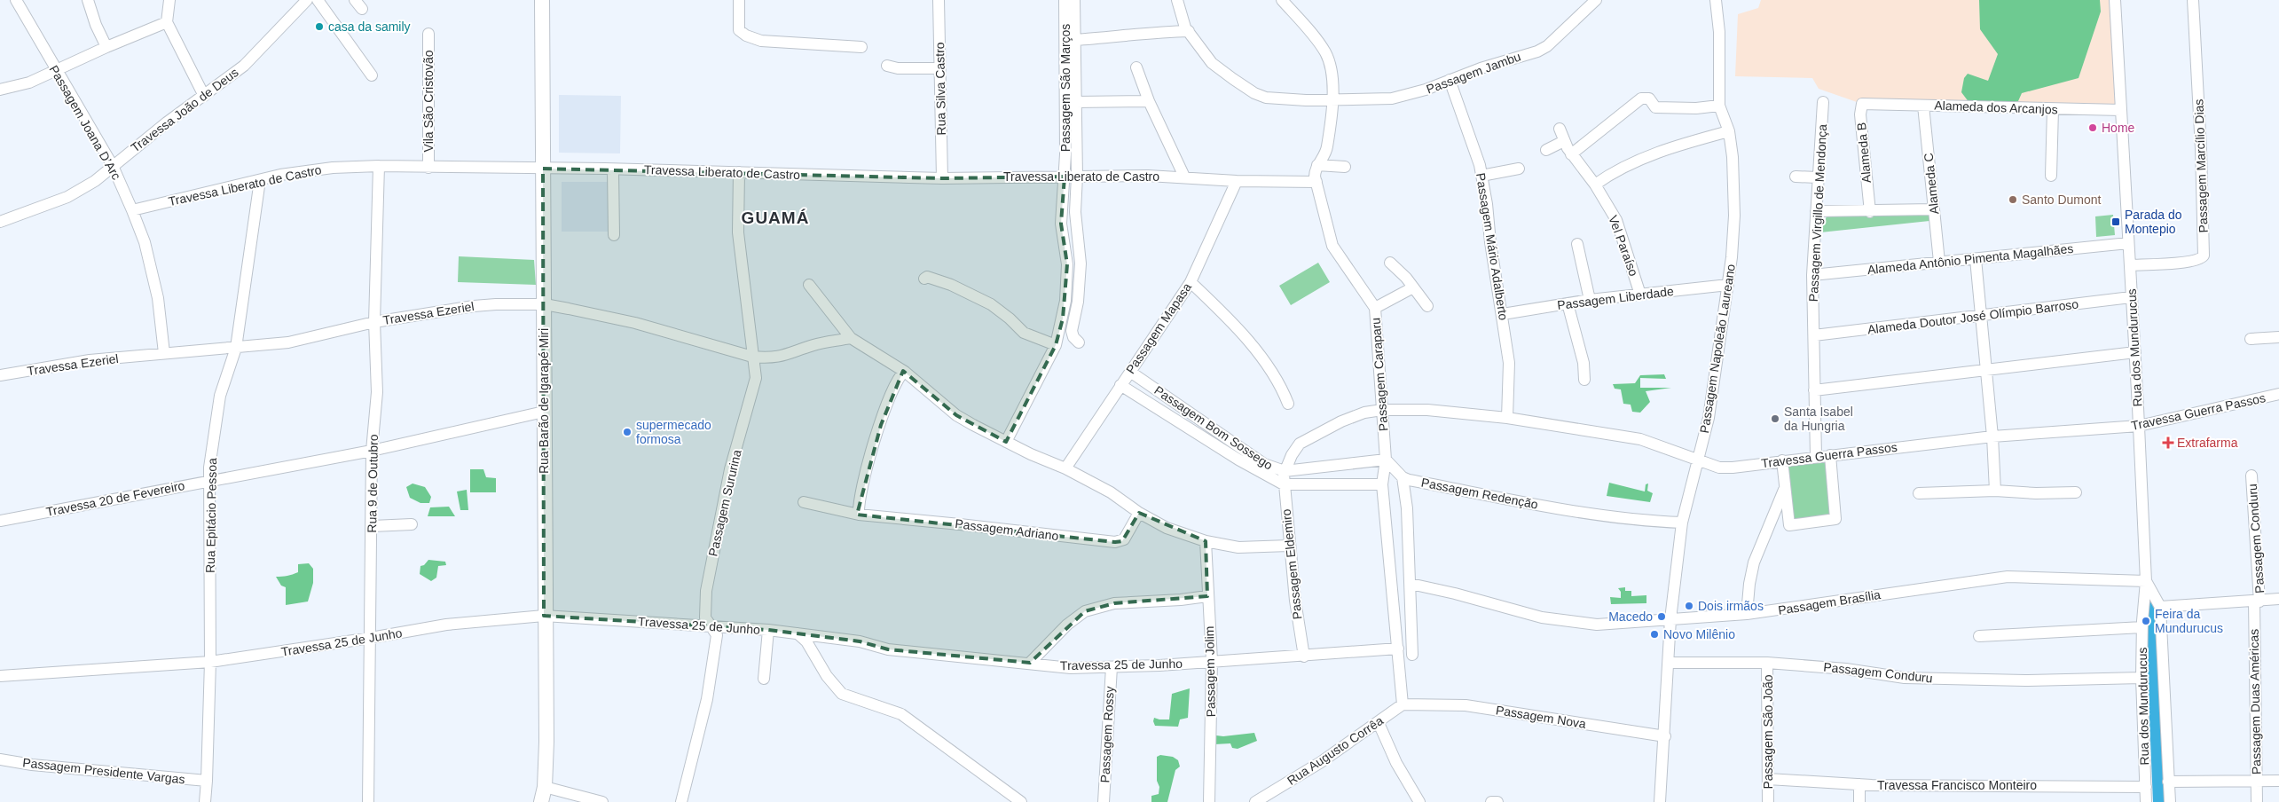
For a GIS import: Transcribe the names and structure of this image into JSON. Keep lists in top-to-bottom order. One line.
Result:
{"streets":{"main road":["Rua Barão de Igarapé Miri"],"street":["Passagem Jambu","Passagem São Marços","Rua Silva Castro","Vila São Cristovão","Alameda dos Arcanjos","Travessa João de Deus","Passagem Joana D’Arc","Alameda B","Passagem Marcílio Dias","Travessa Liberato de Castro","Alameda C","Passagem Virgillo de Mendonça","Vel Paraíso","Passagem Mário Adalberto","Alameda Antônio Pimenta Magalhães","Passagem Liberdade","Travessa Ezeriel","Alameda Doutor José Olímpio Barroso","Passagem Mapasa","Rua dos Mundurucus","Passagem Napoleão Laureano","Passagem Caraparu","Travessa Guerra Passos","Passagem Bom Sossego","Rua 9 de Outubro","Passagem Redenção","Travessa 20 de Fevereiro","Passagem Sururina","Rua Epitácio Pessoa","Passagem Adriano","Passagem Conduru","Passagem Eldemiro","Passagem Brasília","Travessa 25 de Junho","Passagem Jolim","Passagem Duas Américas","Passagem Nova","Passagem São João","Passagem Rossy","Rua Augusto Corrêa","Passagem Presidente Vargas","Travessa Francisco Monteiro"]},"crossings":[["Passagem Jambu","Passagem Mário Adalberto"],["Passagem Jambu","Passagem Caraparu"],["Passagem São Marços","Travessa Liberato de Castro"],["Rua Silva Castro","Travessa Liberato de Castro"],["Vila São Cristovão","Travessa Liberato de Castro"],["Alameda dos Arcanjos","Alameda B"],["Alameda dos Arcanjos","Alameda C"],["Alameda dos Arcanjos","Rua dos Mundurucus"],["Travessa João de Deus","Passagem Joana D’Arc"],["Passagem Joana D’Arc","Travessa Liberato de Castro"],["Passagem Joana D’Arc","Travessa Ezeriel"],["Passagem Marcílio Dias","Rua dos Mundurucus"],["Travessa Liberato de Castro","Passagem Mapasa"],["Travessa Liberato de Castro","Passagem Caraparu"],["Travessa Liberato de Castro","Rua Barão de Igarapé Miri"],["Travessa Liberato de Castro","Rua 9 de Outubro"],["Travessa Liberato de Castro","Passagem Sururina"],["Travessa Liberato de Castro","Rua Epitácio Pessoa"],["Alameda C","Alameda Antônio Pimenta Magalhães"],["Passagem Virgillo de Mendonça","Alameda Antônio Pimenta Magalhães"],["Passagem Virgillo de Mendonça","Alameda Doutor José Olímpio Barroso"],["Passagem Virgillo de Mendonça","Travessa Guerra Passos"],["Vel Paraíso","Passagem Liberdade"],["Passagem Mário Adalberto","Passagem Liberdade"],["Passagem Mário Adalberto","Travessa Guerra Passos"],["Alameda Antônio Pimenta Magalhães","Rua dos Mundurucus"],["Passagem Liberdade","Passagem Napoleão Laureano"],["Travessa Ezeriel","Rua Barão de Igarapé Miri"],["Travessa Ezeriel","Rua 9 de Outubro"],["Travessa Ezeriel","Passagem Sururina"],["Travessa Ezeriel","Rua Epitácio Pessoa"],["Alameda Doutor José Olímpio Barroso","Rua dos Mundurucus"],["Passagem Mapasa","Passagem Bom Sossego"],["Rua dos Mundurucus","Travessa Guerra Passos"],["Rua dos Mundurucus","Passagem Conduru"],["Rua dos Mundurucus","Passagem Brasília"],["Rua dos Mundurucus","Travessa Francisco Monteiro"],["Passagem Napoleão Laureano","Travessa Guerra Passos"],["Passagem Napoleão Laureano","Passagem Redenção"],["Passagem Napoleão Laureano","Passagem Conduru"],["Passagem Napoleão Laureano","Passagem Brasília"],["Passagem Napoleão Laureano","Passagem Nova"],["Passagem Caraparu","Travessa Guerra Passos"],["Passagem Caraparu","Passagem Bom Sossego"],["Passagem Caraparu","Travessa 25 de Junho"],["Passagem Caraparu","Passagem Nova"],["Passagem Caraparu","Rua Augusto Corrêa"],["Rua Barão de Igarapé Miri","Travessa 20 de Fevereiro"],["Rua Barão de Igarapé Miri","Travessa 25 de Junho"],["Travessa Guerra Passos","Passagem Bom Sossego"],["Passagem Bom Sossego","Passagem Eldemiro"],["Rua 9 de Outubro","Travessa 20 de Fevereiro"],["Rua 9 de Outubro","Travessa 25 de Junho"],["Travessa 20 de Fevereiro","Rua Epitácio Pessoa"],["Passagem Sururina","Travessa 25 de Junho"],["Rua Epitácio Pessoa","Travessa 25 de Junho"],["Rua Epitácio Pessoa","Passagem Presidente Vargas"],["Passagem Conduru","Passagem Duas Américas"],["Passagem Conduru","Passagem São João"],["Passagem Eldemiro","Travessa 25 de Junho"],["Travessa 25 de Junho","Passagem Jolim"],["Travessa 25 de Junho","Passagem Rossy"],["Passagem Nova","Rua Augusto Corrêa"],["Passagem São João","Travessa Francisco Monteiro"]],"districts":["GUAMÁ"],"places":{"other":["casa da samily","Home","Santo Dumont","Santa Isabel da Hungria","supermecado formosa","Dois irmãos","Macedo","Feira da Mundurucus","Novo Milênio"],"transit":["Parada do Montepio"],"health":["Extrafarma"]}}
